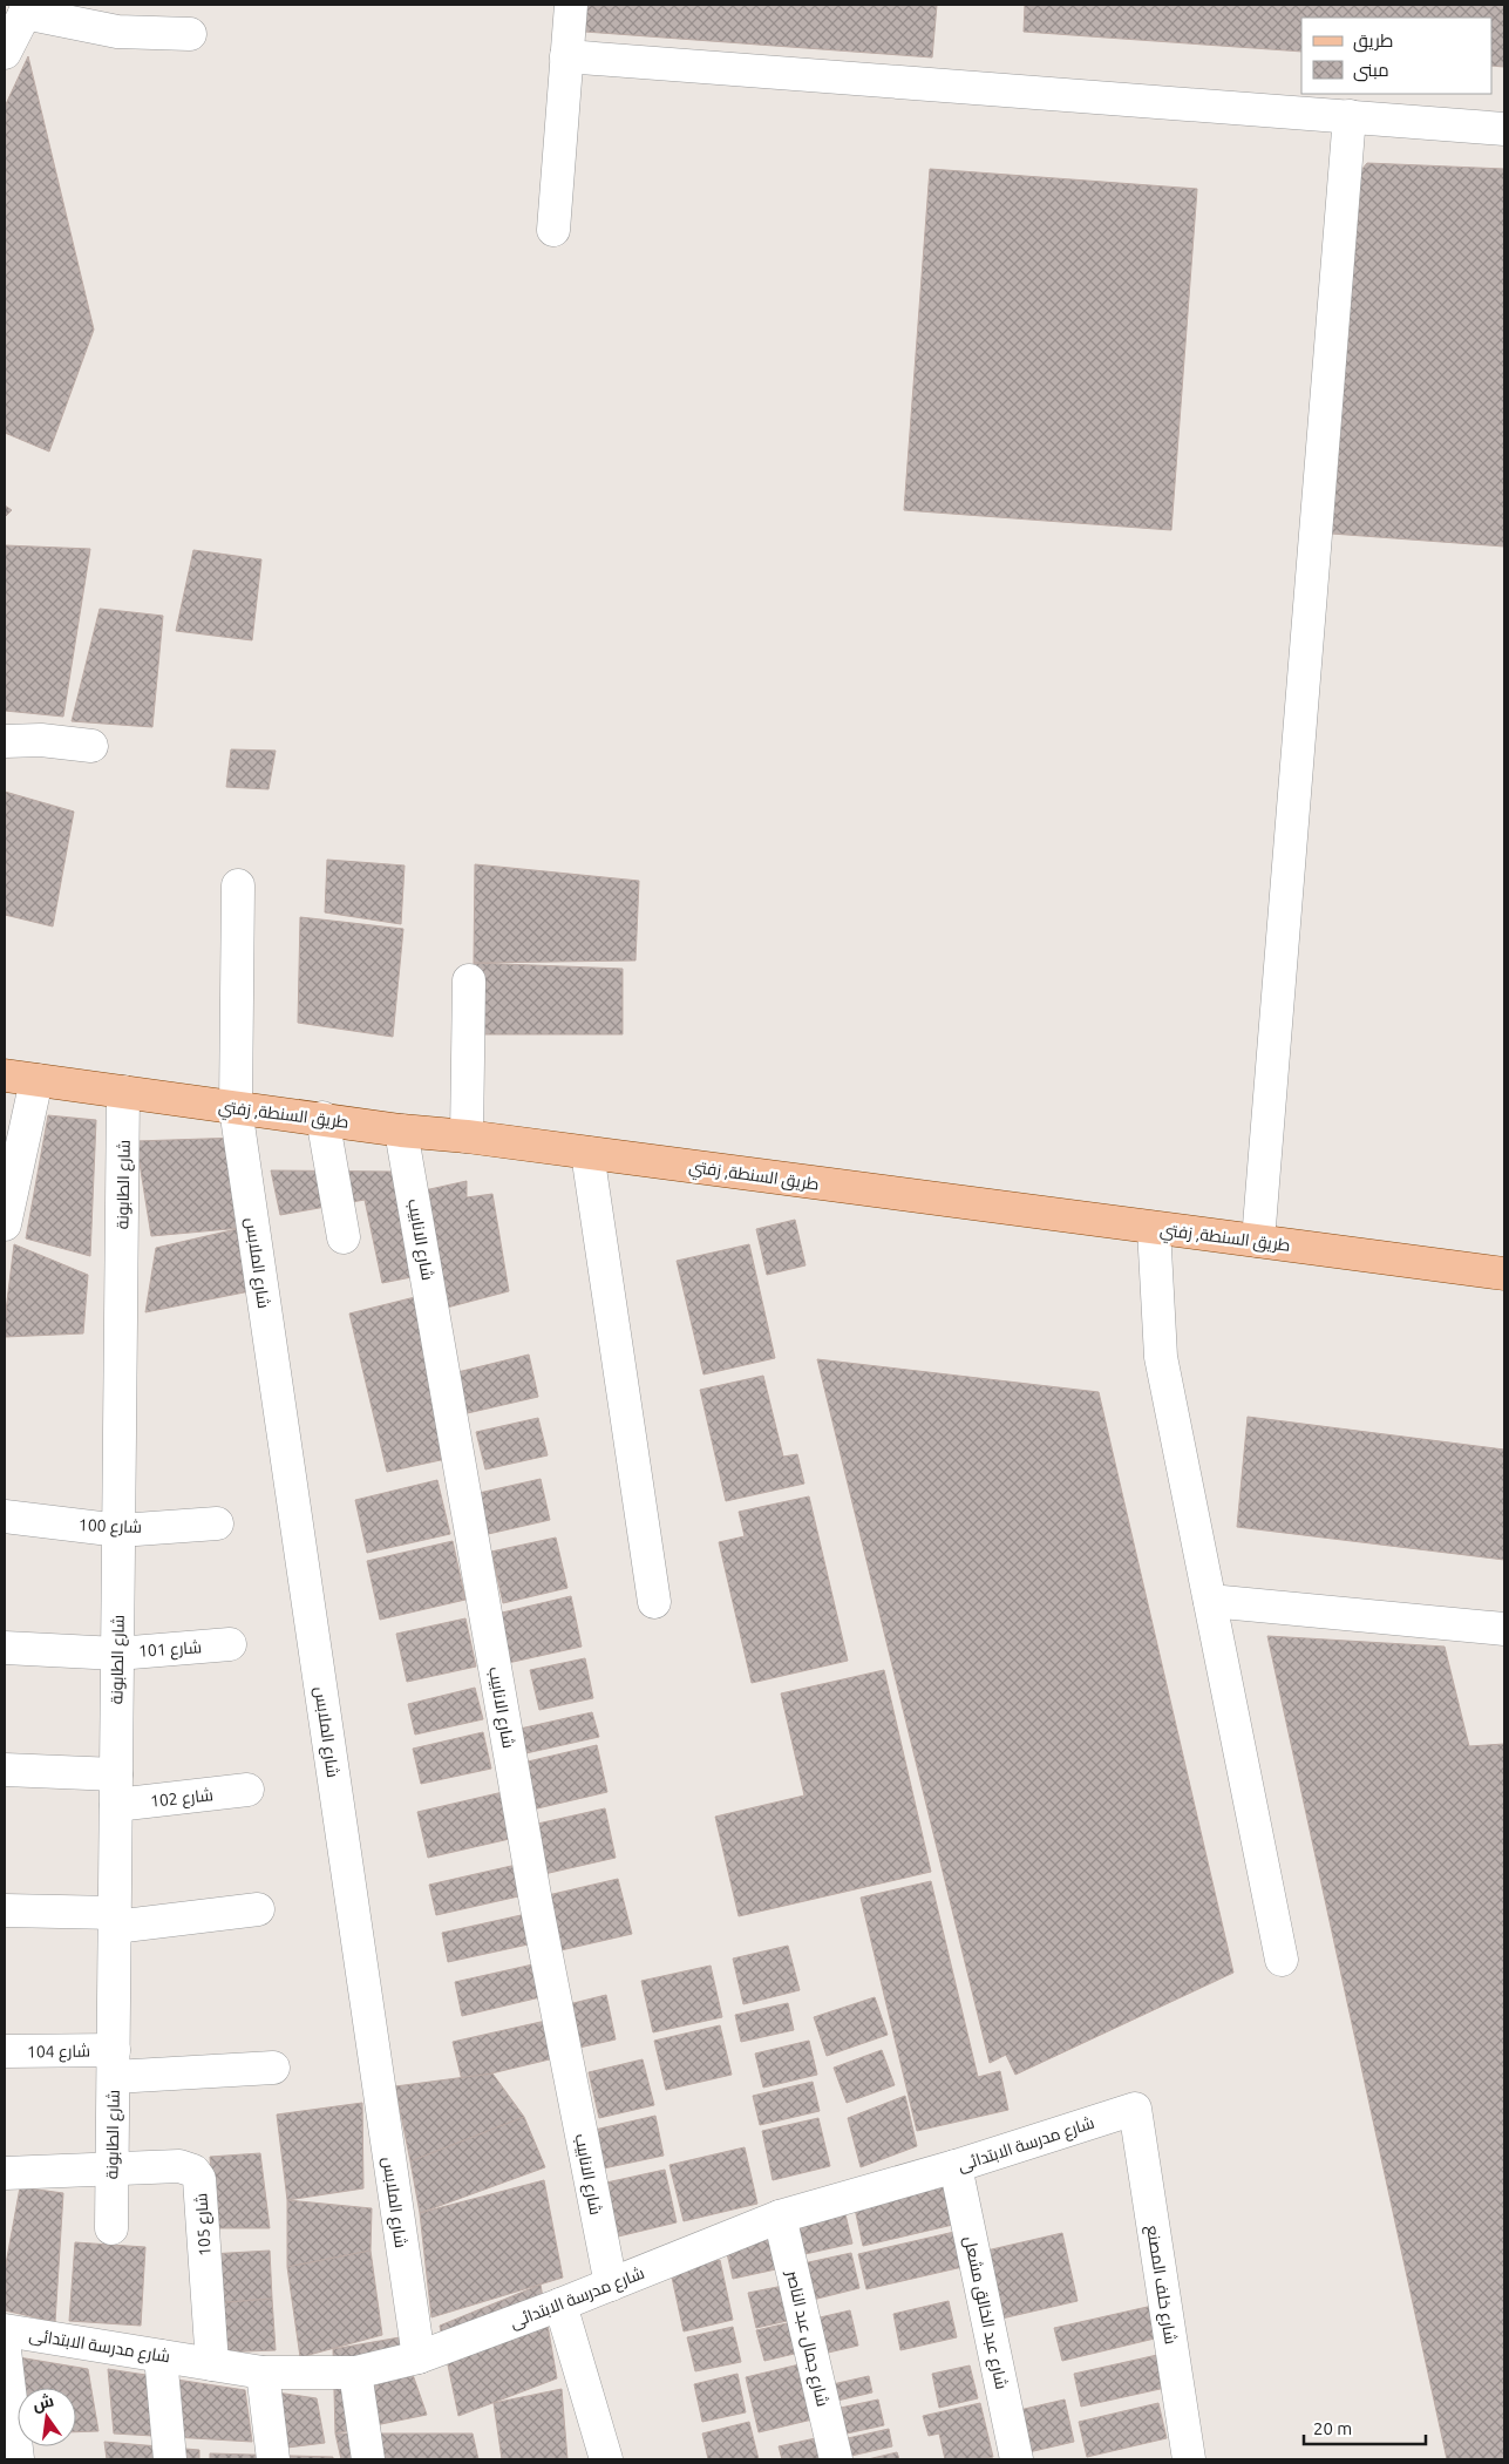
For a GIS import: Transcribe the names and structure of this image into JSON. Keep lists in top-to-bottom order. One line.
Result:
{"streets":{"main road":["طريق السنطة, زفتي"],"street":["شارع الطابونة","شارع الانابيب","شارع الملابس","شارع 100","شارع 101","شارع 102","شارع 104","شارع مدرسة الابتدائى","شارع 105","شارع خلف المصنع","شارع عبد الخالق مشعل","شارع جمال عبد الناصر"]},"crossings":[["طريق السنطة, زفتي","شارع الطابونة"],["طريق السنطة, زفتي","شارع الانابيب"],["طريق السنطة, زفتي","شارع الملابس"],["شارع الطابونة","شارع 100"],["شارع الطابونة","شارع 101"],["شارع الطابونة","شارع 102"],["شارع الطابونة","شارع 104"],["شارع الطابونة","شارع 105"],["شارع الانابيب","شارع مدرسة الابتدائى"],["شارع الملابس","شارع مدرسة الابتدائى"],["شارع مدرسة الابتدائى","شارع 105"],["شارع مدرسة الابتدائى","شارع خلف المصنع"],["شارع مدرسة الابتدائى","شارع عبد الخالق مشعل"],["شارع مدرسة الابتدائى","شارع جمال عبد الناصر"]],"legend":["طريق","مبنى"],"scale_bar":"20 m","north":"top"}
